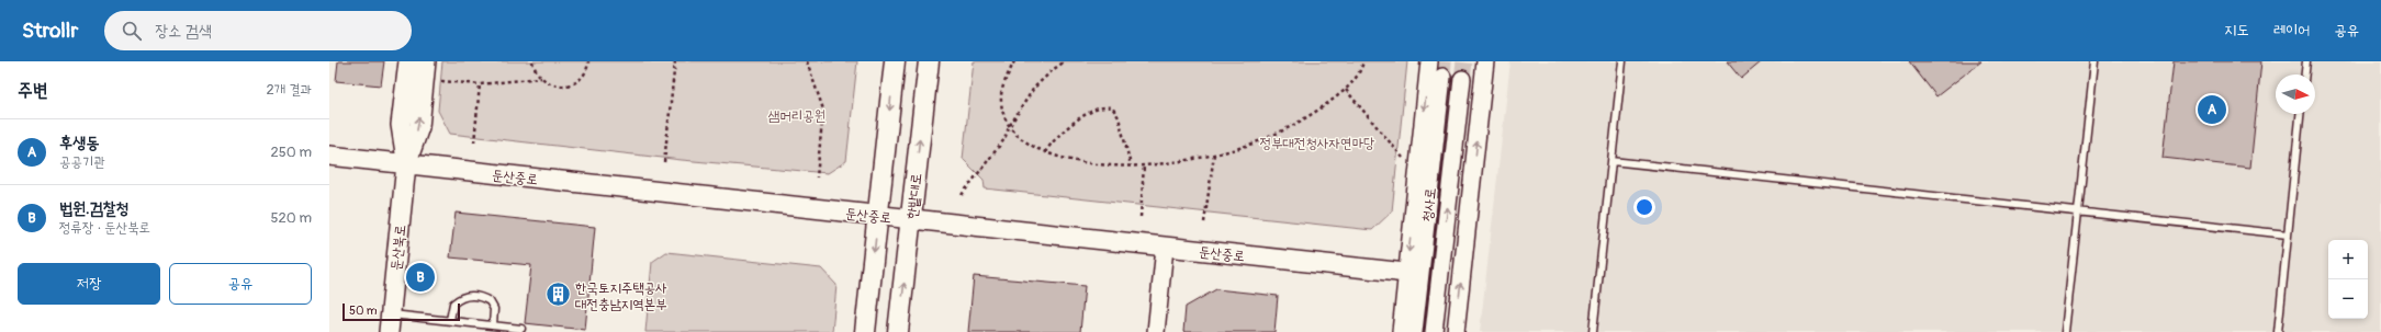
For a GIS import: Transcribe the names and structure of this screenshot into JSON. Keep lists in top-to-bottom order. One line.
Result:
{"streets":{"main road":["둔산중로","한밭대로","둔산북로"],"street":["청사로"]},"crossings":[["둔산중로","한밭대로"],["둔산중로","둔산북로"]],"parks":["샘머리공원","정부대전청사자연마당"],"places":{"building":["한국토지주택공사 대전충남지역본부"]},"scale_bar":"50 m","north":"right","page":{"header":"Strollr","search":"장소 검색","nav":["지도","레이어","공유"],"heading":["주변","2개 결과"],"pins":["A","B"],"list":[{"mark":"A","name":"후생동","note":"공공기관","value":"250 m"},{"mark":"B","name":"법원.검찰청","note":"정류장 · 둔산북로","value":"520 m"}],"map_buttons":["+","−"],"buttons":["저장","공유"],"scale":"50 m"}}
